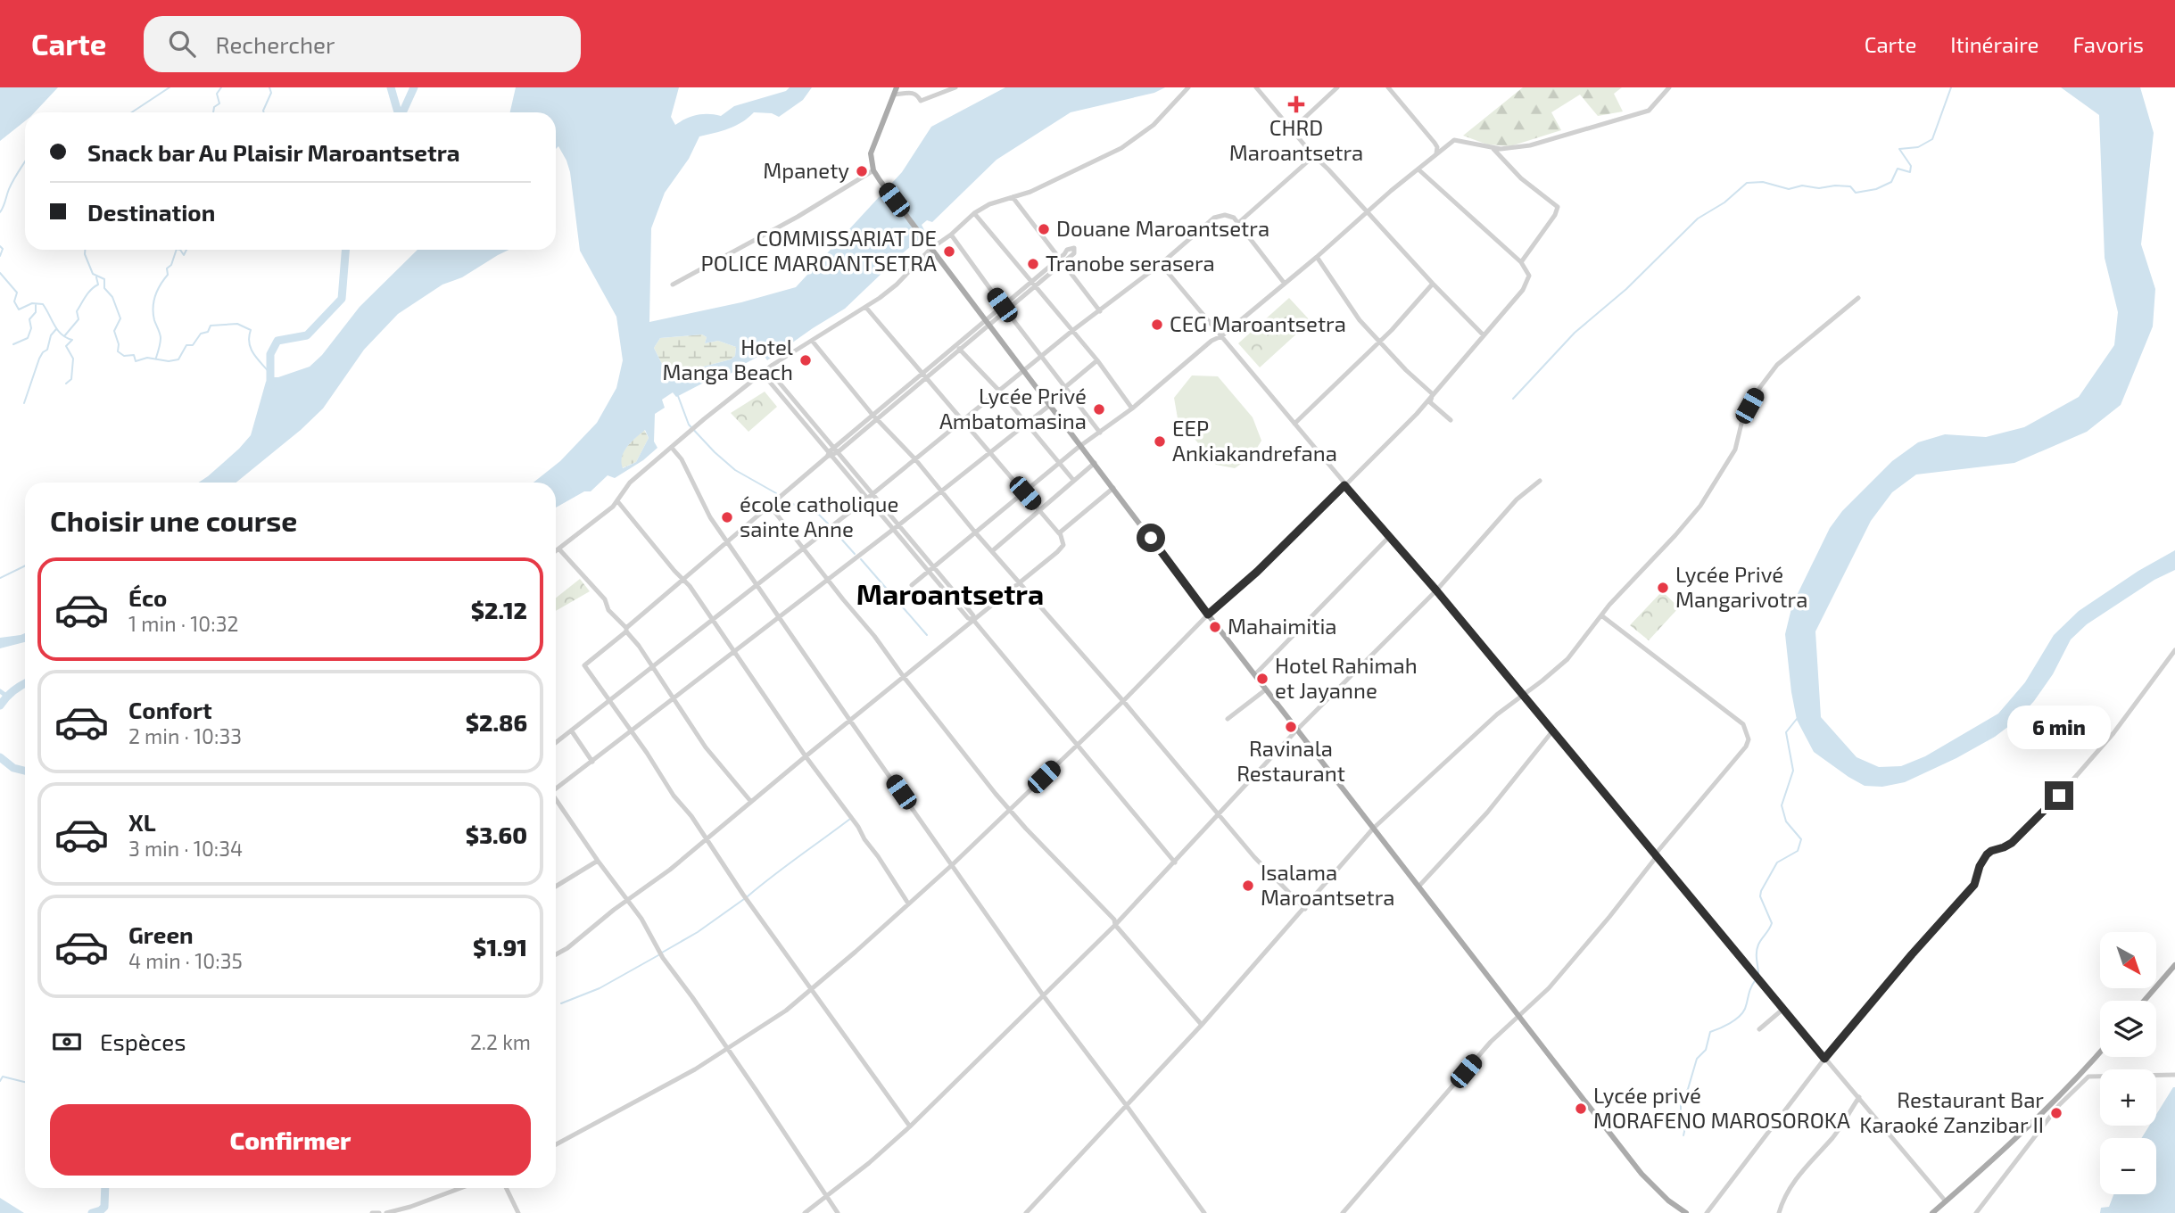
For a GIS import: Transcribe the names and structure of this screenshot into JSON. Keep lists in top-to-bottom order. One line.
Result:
{"districts":["Maroantsetra"],"places":{"health":["CHRD Maroantsetra"],"other":["Mpanety","Douane Maroantsetra","COMMISSARIAT DE POLICE MAROANTSETRA","Tranobe serasera","CEG Maroantsetra","Hotel Manga Beach","Lycée Privé Ambatomasina","EEP Ankiakandrefana","école catholique sainte Anne","Lycée Privé Mangarivotra","Mahaimitia","Hotel Rahimah et Jayanne","Ravinala Restaurant","Isalama Maroantsetra","Lycée privé MORAFENO MAROSOROKA","Restaurant Bar Karaoké Zanzibar II"]},"north":"bottom right","page":{"header":"Carte","search":"Rechercher","nav":["Carte","Itinéraire","Favoris"],"banner":["Snack bar Au Plaisir Maroantsetra","Destination"],"heading":"Choisir une course","list":[{"name":"Éco","note":"1 min · 10:32","value":"$2.12"},{"name":"Confort","note":"2 min · 10:33","value":"$2.86"},{"name":"XL","note":"3 min · 10:34","value":"$3.60"},{"name":"Green","note":"4 min · 10:35","value":"$1.91"}],"bubble":"6 min","map_buttons":["+","−"],"pay":["Espèces","2.2 km"],"buttons":"Confirmer"}}
